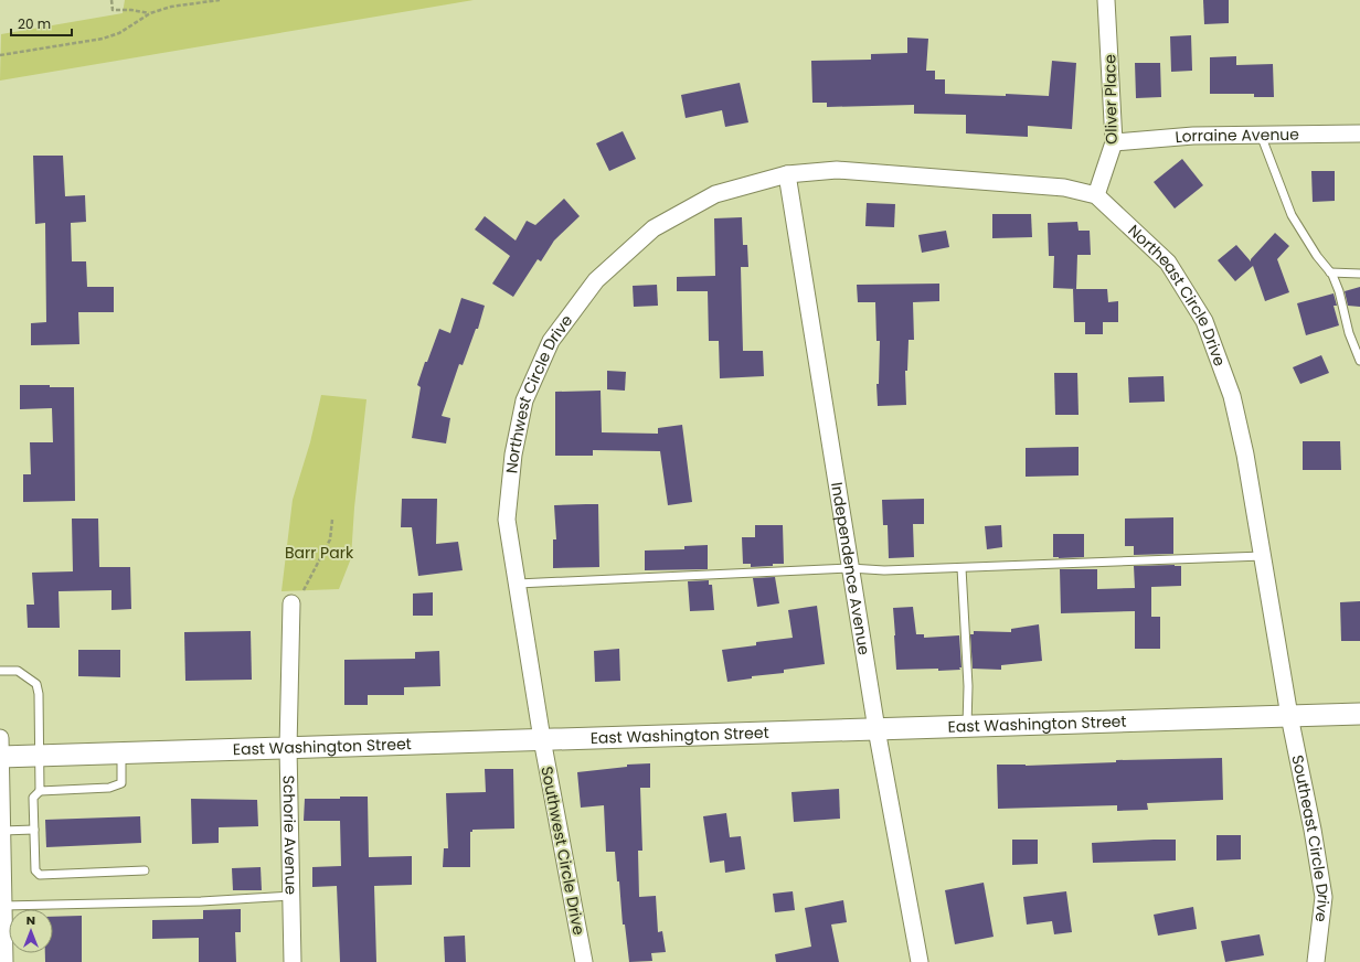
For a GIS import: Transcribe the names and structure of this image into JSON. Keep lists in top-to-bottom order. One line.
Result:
{"streets":{"street":["Oliver Place","Lorraine Avenue","Northeast Circle Drive","Northwest Circle Drive","Independence Avenue","East Washington Street","Schorie Avenue","Southeast Circle Drive","Southwest Circle Drive"]},"crossings":[["Oliver Place","Lorraine Avenue"],["Oliver Place","Northeast Circle Drive"],["Northeast Circle Drive","Northwest Circle Drive"],["Northeast Circle Drive","Independence Avenue"],["Northeast Circle Drive","East Washington Street"],["Northeast Circle Drive","Southeast Circle Drive"],["Northwest Circle Drive","Independence Avenue"],["Northwest Circle Drive","East Washington Street"],["Northwest Circle Drive","Southwest Circle Drive"],["Independence Avenue","East Washington Street"],["East Washington Street","Schorie Avenue"],["East Washington Street","Southeast Circle Drive"],["East Washington Street","Southwest Circle Drive"]],"parks":["Barr Park"],"scale_bar":"20 m","north":"top"}
